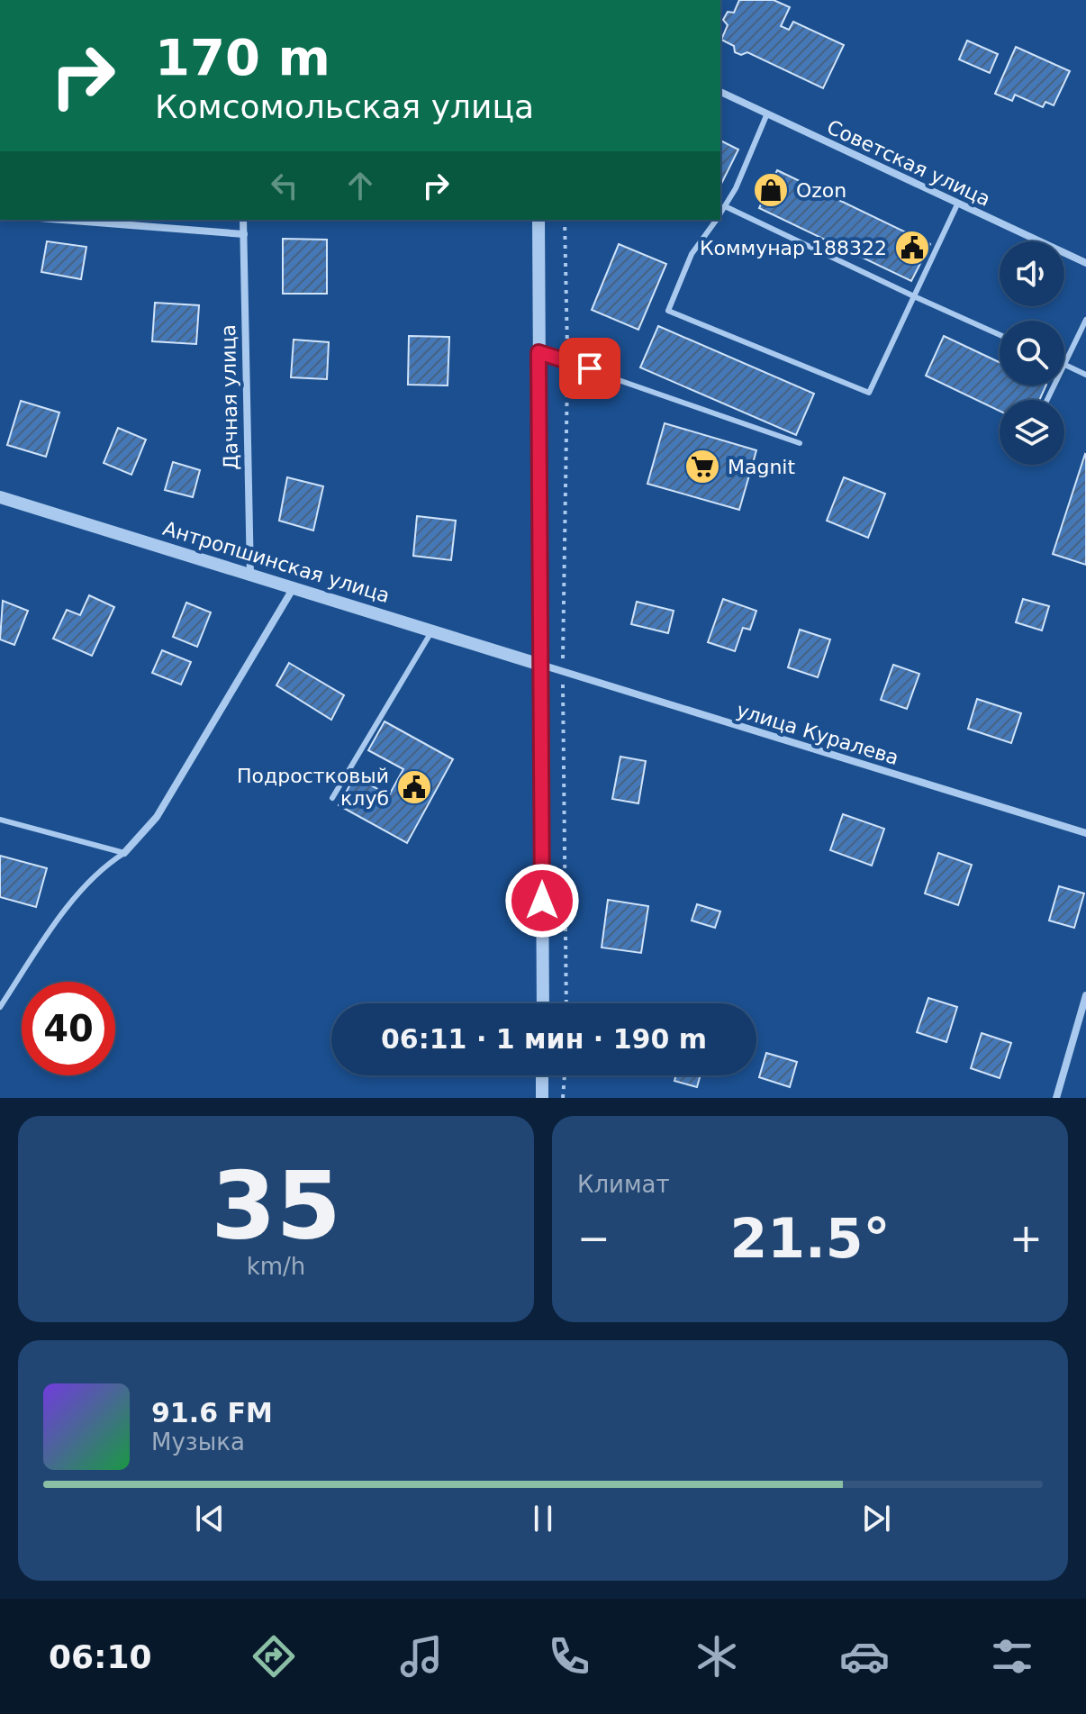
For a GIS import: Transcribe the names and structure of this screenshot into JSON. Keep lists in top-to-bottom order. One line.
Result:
{"streets":{"street":["Советская улица","Дачная улица","Антропшинская улица","улица Куралева"]},"crossings":[["Дачная улица","Антропшинская улица"],["Антропшинская улица","улица Куралева"]],"places":{"shop":["Ozon"],"public building":["Коммунар 188322","Подростковый клуб"],"supermarket":["Magnit"]},"page":{"turn":["170 m","Комсомольская улица"],"limit":"40","trip":"06:11 · 1 мин · 190 m","tile":[["35","km/h"],"Климат"],"heat":["−","21.5°","+"],"song":["91.6 FM","Музыка"],"tabs":"06:10"}}
